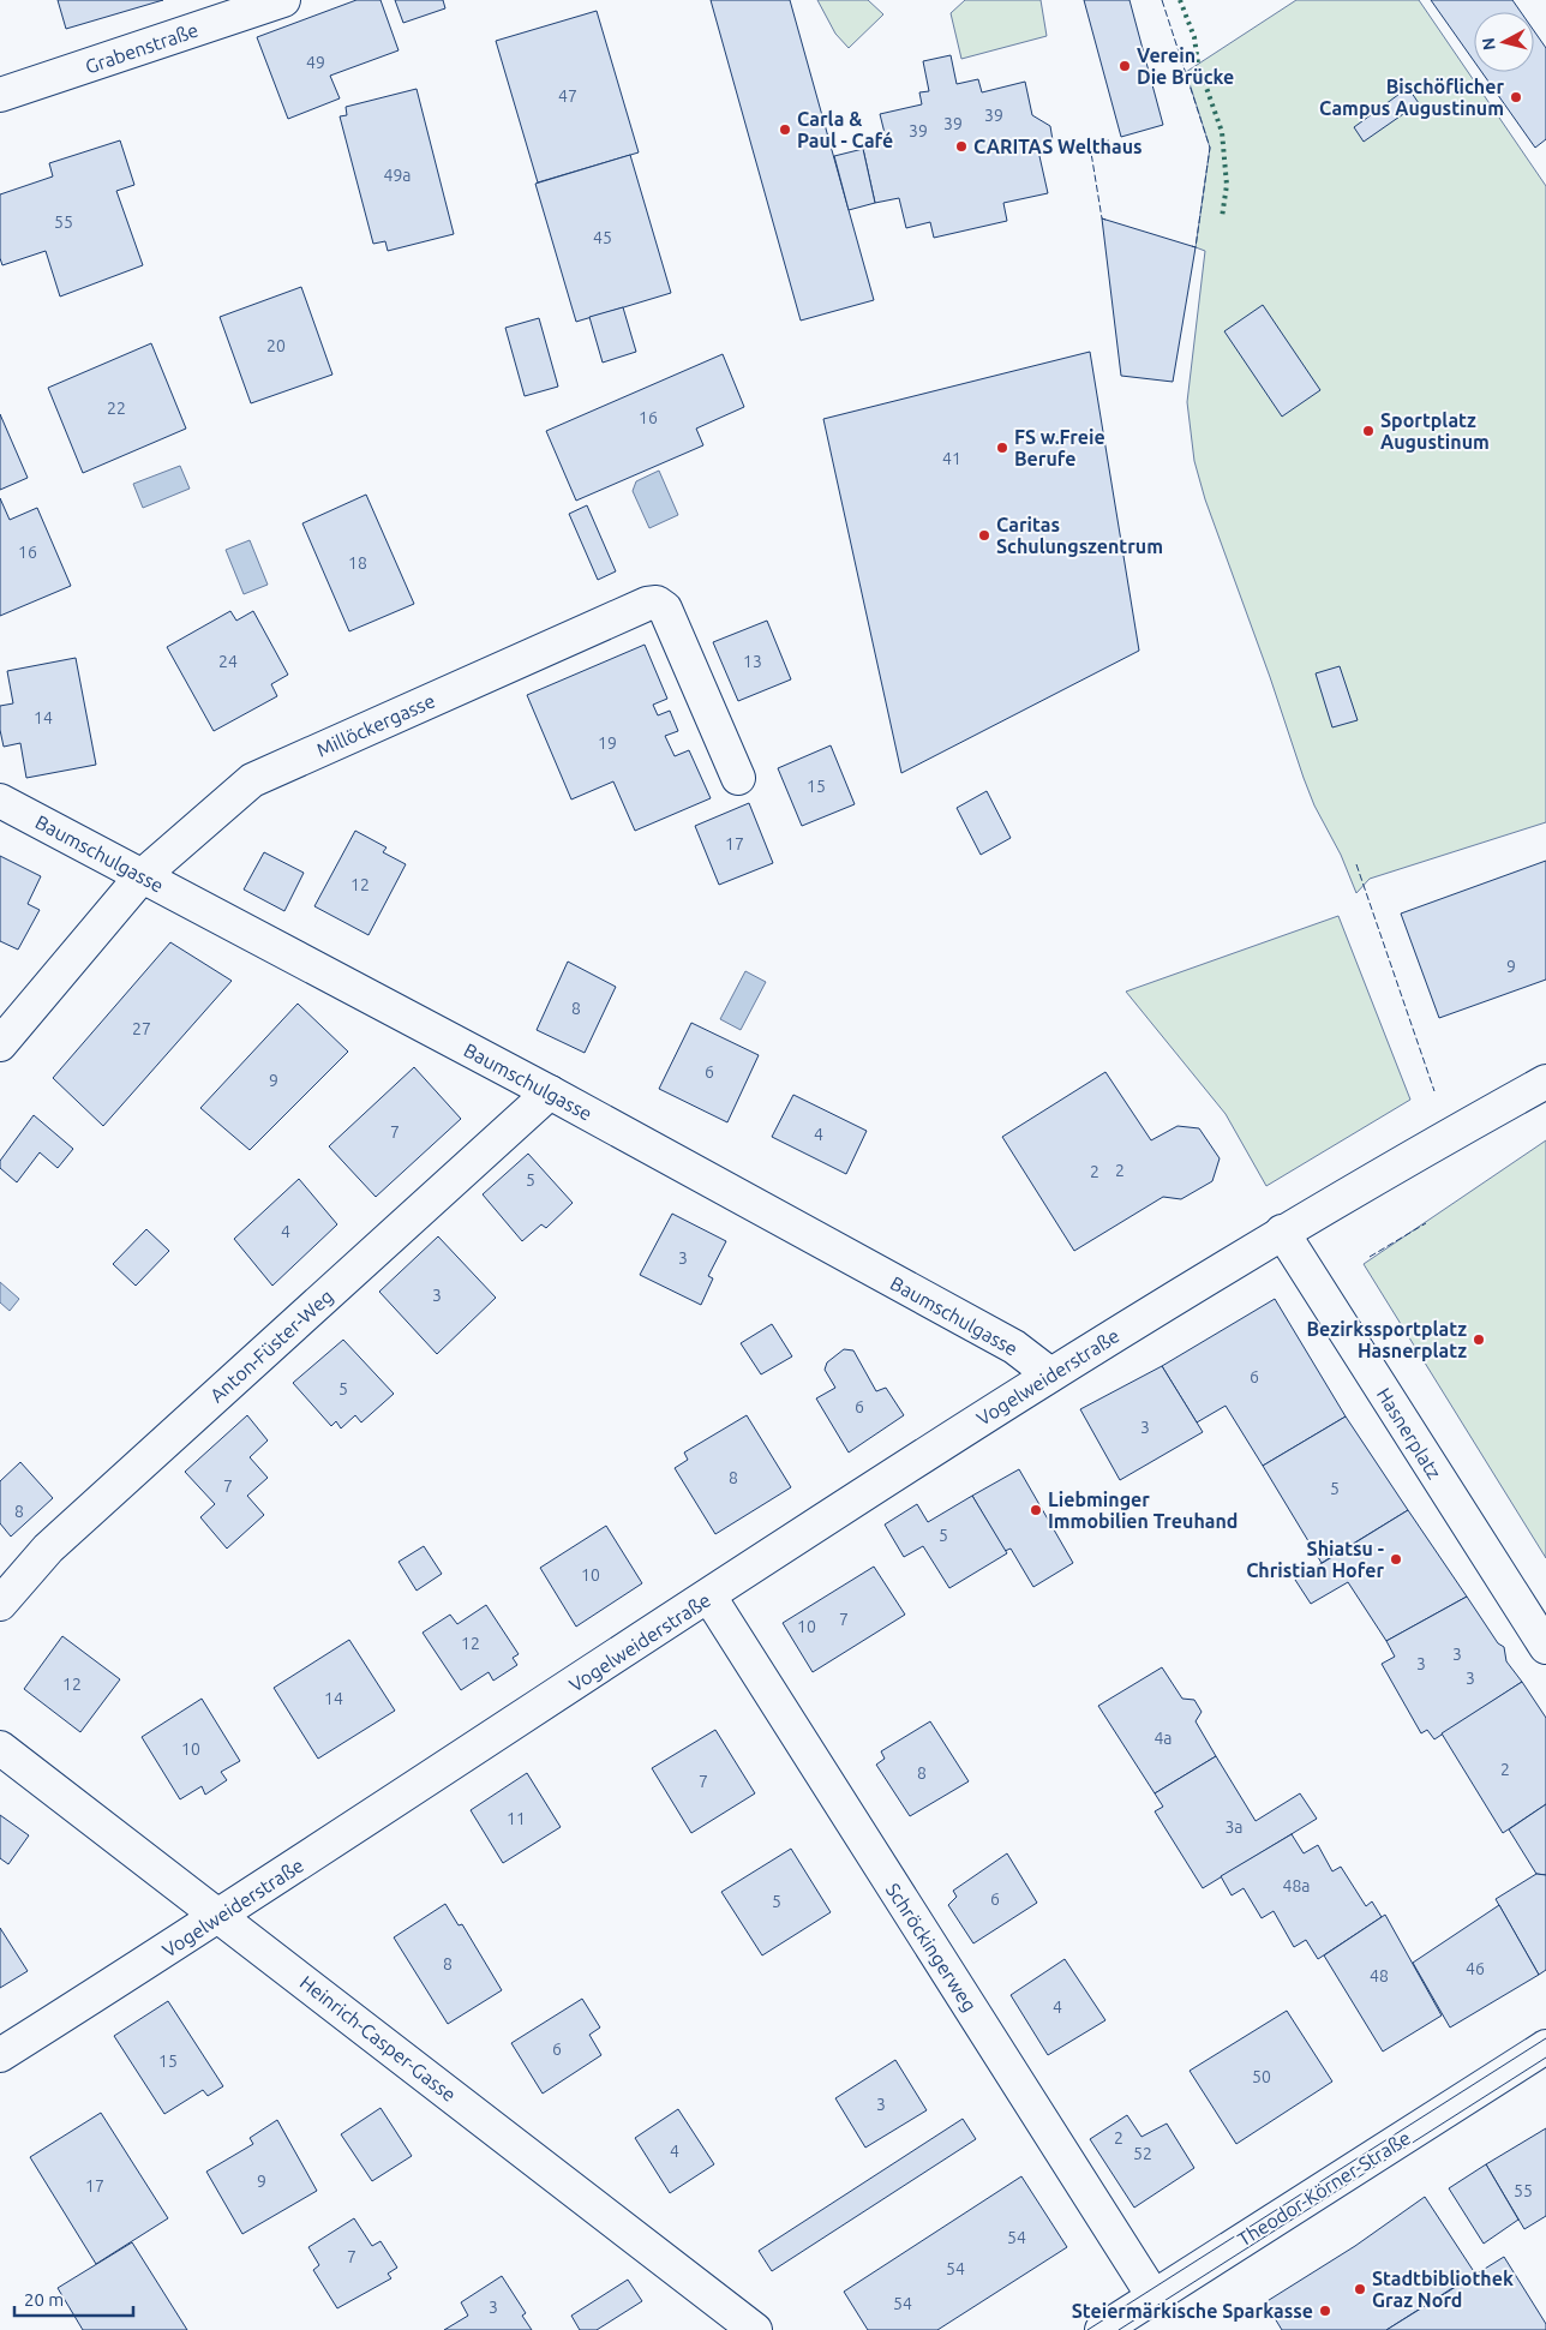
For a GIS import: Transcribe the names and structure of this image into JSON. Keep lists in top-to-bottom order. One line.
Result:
{"streets":{"street":["Grabenstraße","Millöckergasse","Baumschulgasse","Anton-Füster-Weg","Vogelweiderstraße","Hasnerplatz","Schröckingerweg","Heinrich-Casper-Gasse","Theodor-Körner-Straße"]},"crossings":[["Millöckergasse","Baumschulgasse"],["Baumschulgasse","Anton-Füster-Weg"],["Baumschulgasse","Vogelweiderstraße"],["Vogelweiderstraße","Hasnerplatz"],["Vogelweiderstraße","Schröckingerweg"],["Vogelweiderstraße","Heinrich-Casper-Gasse"],["Schröckingerweg","Theodor-Körner-Straße"]],"places":["Verein Die Brücke","Bischöflicher Campus Augustinum","Carla & Paul - Café","CARITAS Welthaus","Sportplatz Augustinum","FS w.Freie Berufe","Caritas Schulungszentrum","Bezirkssportplatz Hasnerplatz","Liebminger Immobilien Treuhand","Shiatsu - Christian Hofer","Stadtbibliothek Graz Nord","Steiermärkische Sparkasse"],"house_numbers":["49","47","39","39","39","49a","55","45","20","22","16","41","16","18","24","13","14","19","15","17","12","9","8","27","6","9","7","4","2","2","5","4","3","3","6","5","6","3","8","7","5","8","5","10","7","10","12","3","3","3","12","14","4a","10","2","8","7","11","3a","48a","6","5","8","46","48","4","6","15","50","3","2","4","52","9","17","55","54","7","54","54","3"],"scale_bar":"20 m","north":"left"}
